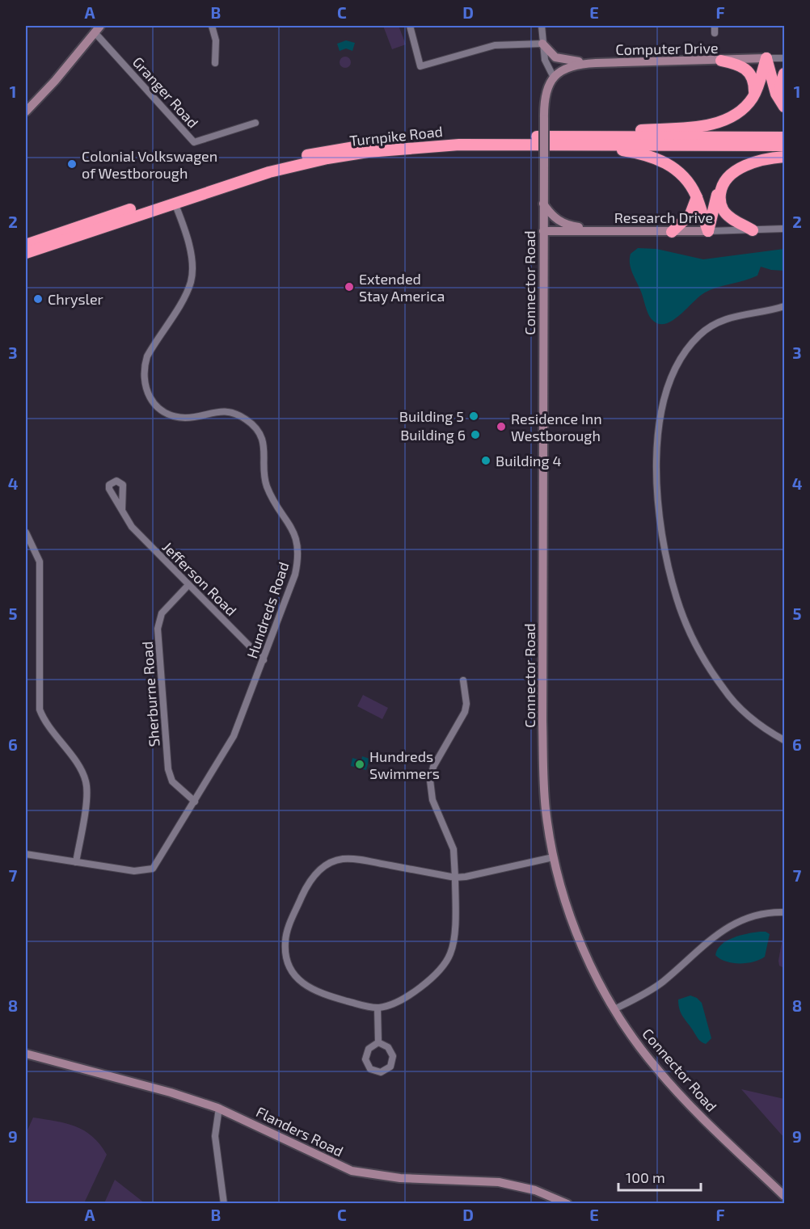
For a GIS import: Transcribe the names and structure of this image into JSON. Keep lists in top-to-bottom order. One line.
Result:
{"streets":{"highway":["Turnpike Road"],"street":["Computer Drive","Granger Road","Research Drive","Connector Road","Jefferson Road","Hundreds Road","Sherburne Road","Flanders Road"]},"crossings":[["Computer Drive","Connector Road"],["Turnpike Road","Hundreds Road"],["Research Drive","Connector Road"],["Jefferson Road","Hundreds Road"],["Jefferson Road","Sherburne Road"],["Hundreds Road","Sherburne Road"]],"places":["Colonial Volkswagen of Westborough","Extended Stay America","Chrysler","Building 5","Residence Inn Westborough","Building 6","Building 4","Hundreds Swimmers"],"scale_bar":"100 m","grid":{"columns":["A","B","C","D","E","F"],"rows":["1","2","3","4","5","6","7","8","9"]}}
